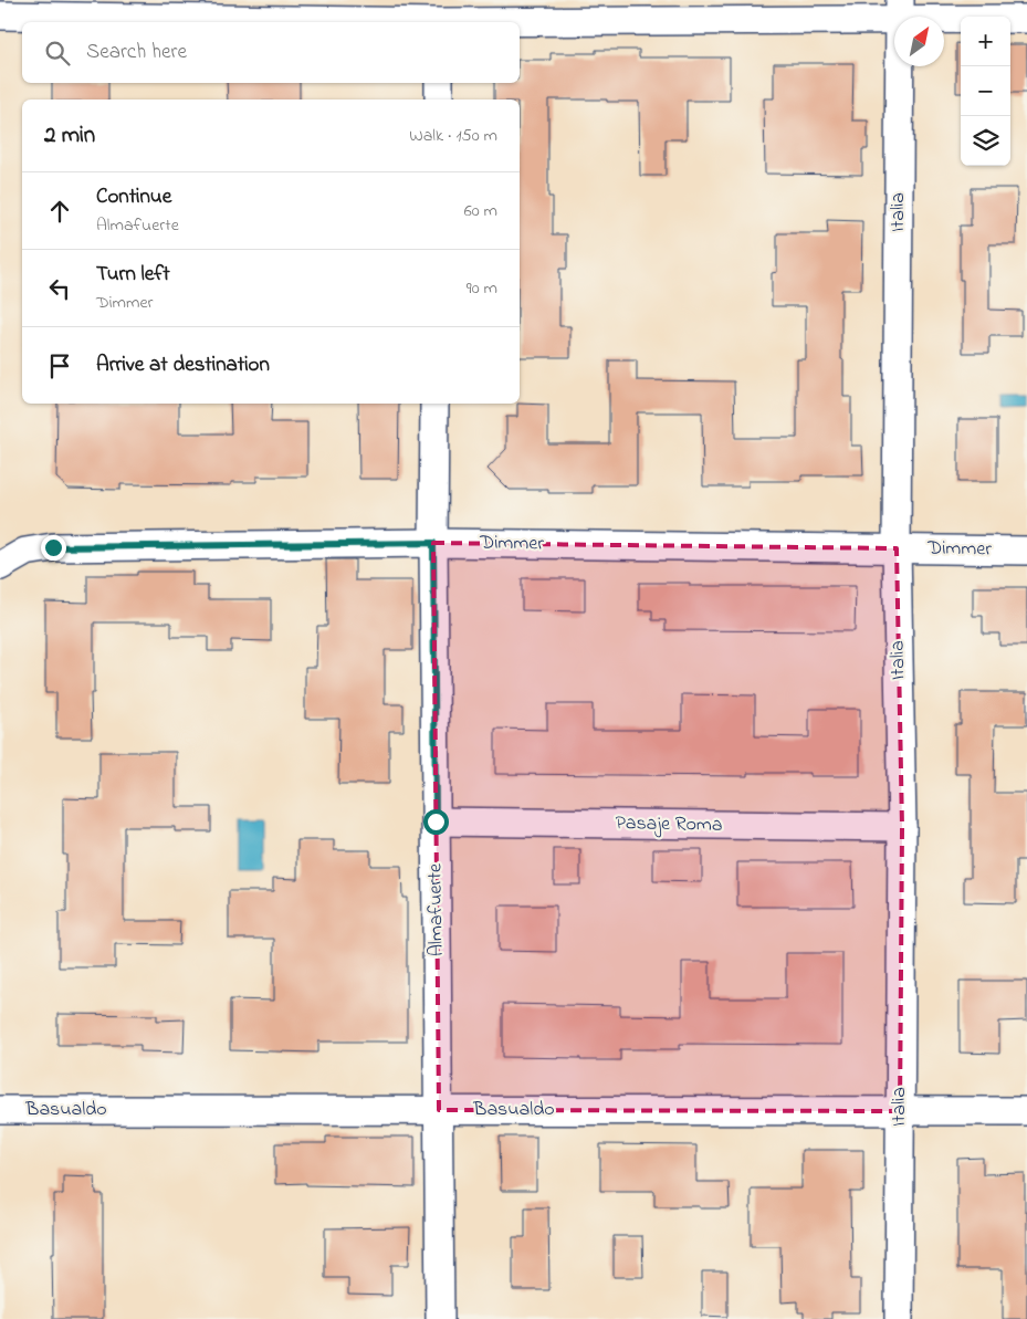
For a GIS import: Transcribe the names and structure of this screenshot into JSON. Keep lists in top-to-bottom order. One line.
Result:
{"streets":{"street":["Italia","Dimmer","Pasaje Roma","Almafuerte","Basualdo"]},"crossings":[["Italia","Dimmer"],["Italia","Pasaje Roma"],["Italia","Basualdo"],["Dimmer","Almafuerte"],["Pasaje Roma","Almafuerte"],["Almafuerte","Basualdo"]],"north":"top right","page":{"map_buttons":["+","−"],"search":"Search here","heading":["2 min","Walk · 150 m"],"list":[["Continue","Almafuerte","60 m"],["Turn left","Dimmer","90 m"],"Arrive at destination"]}}
